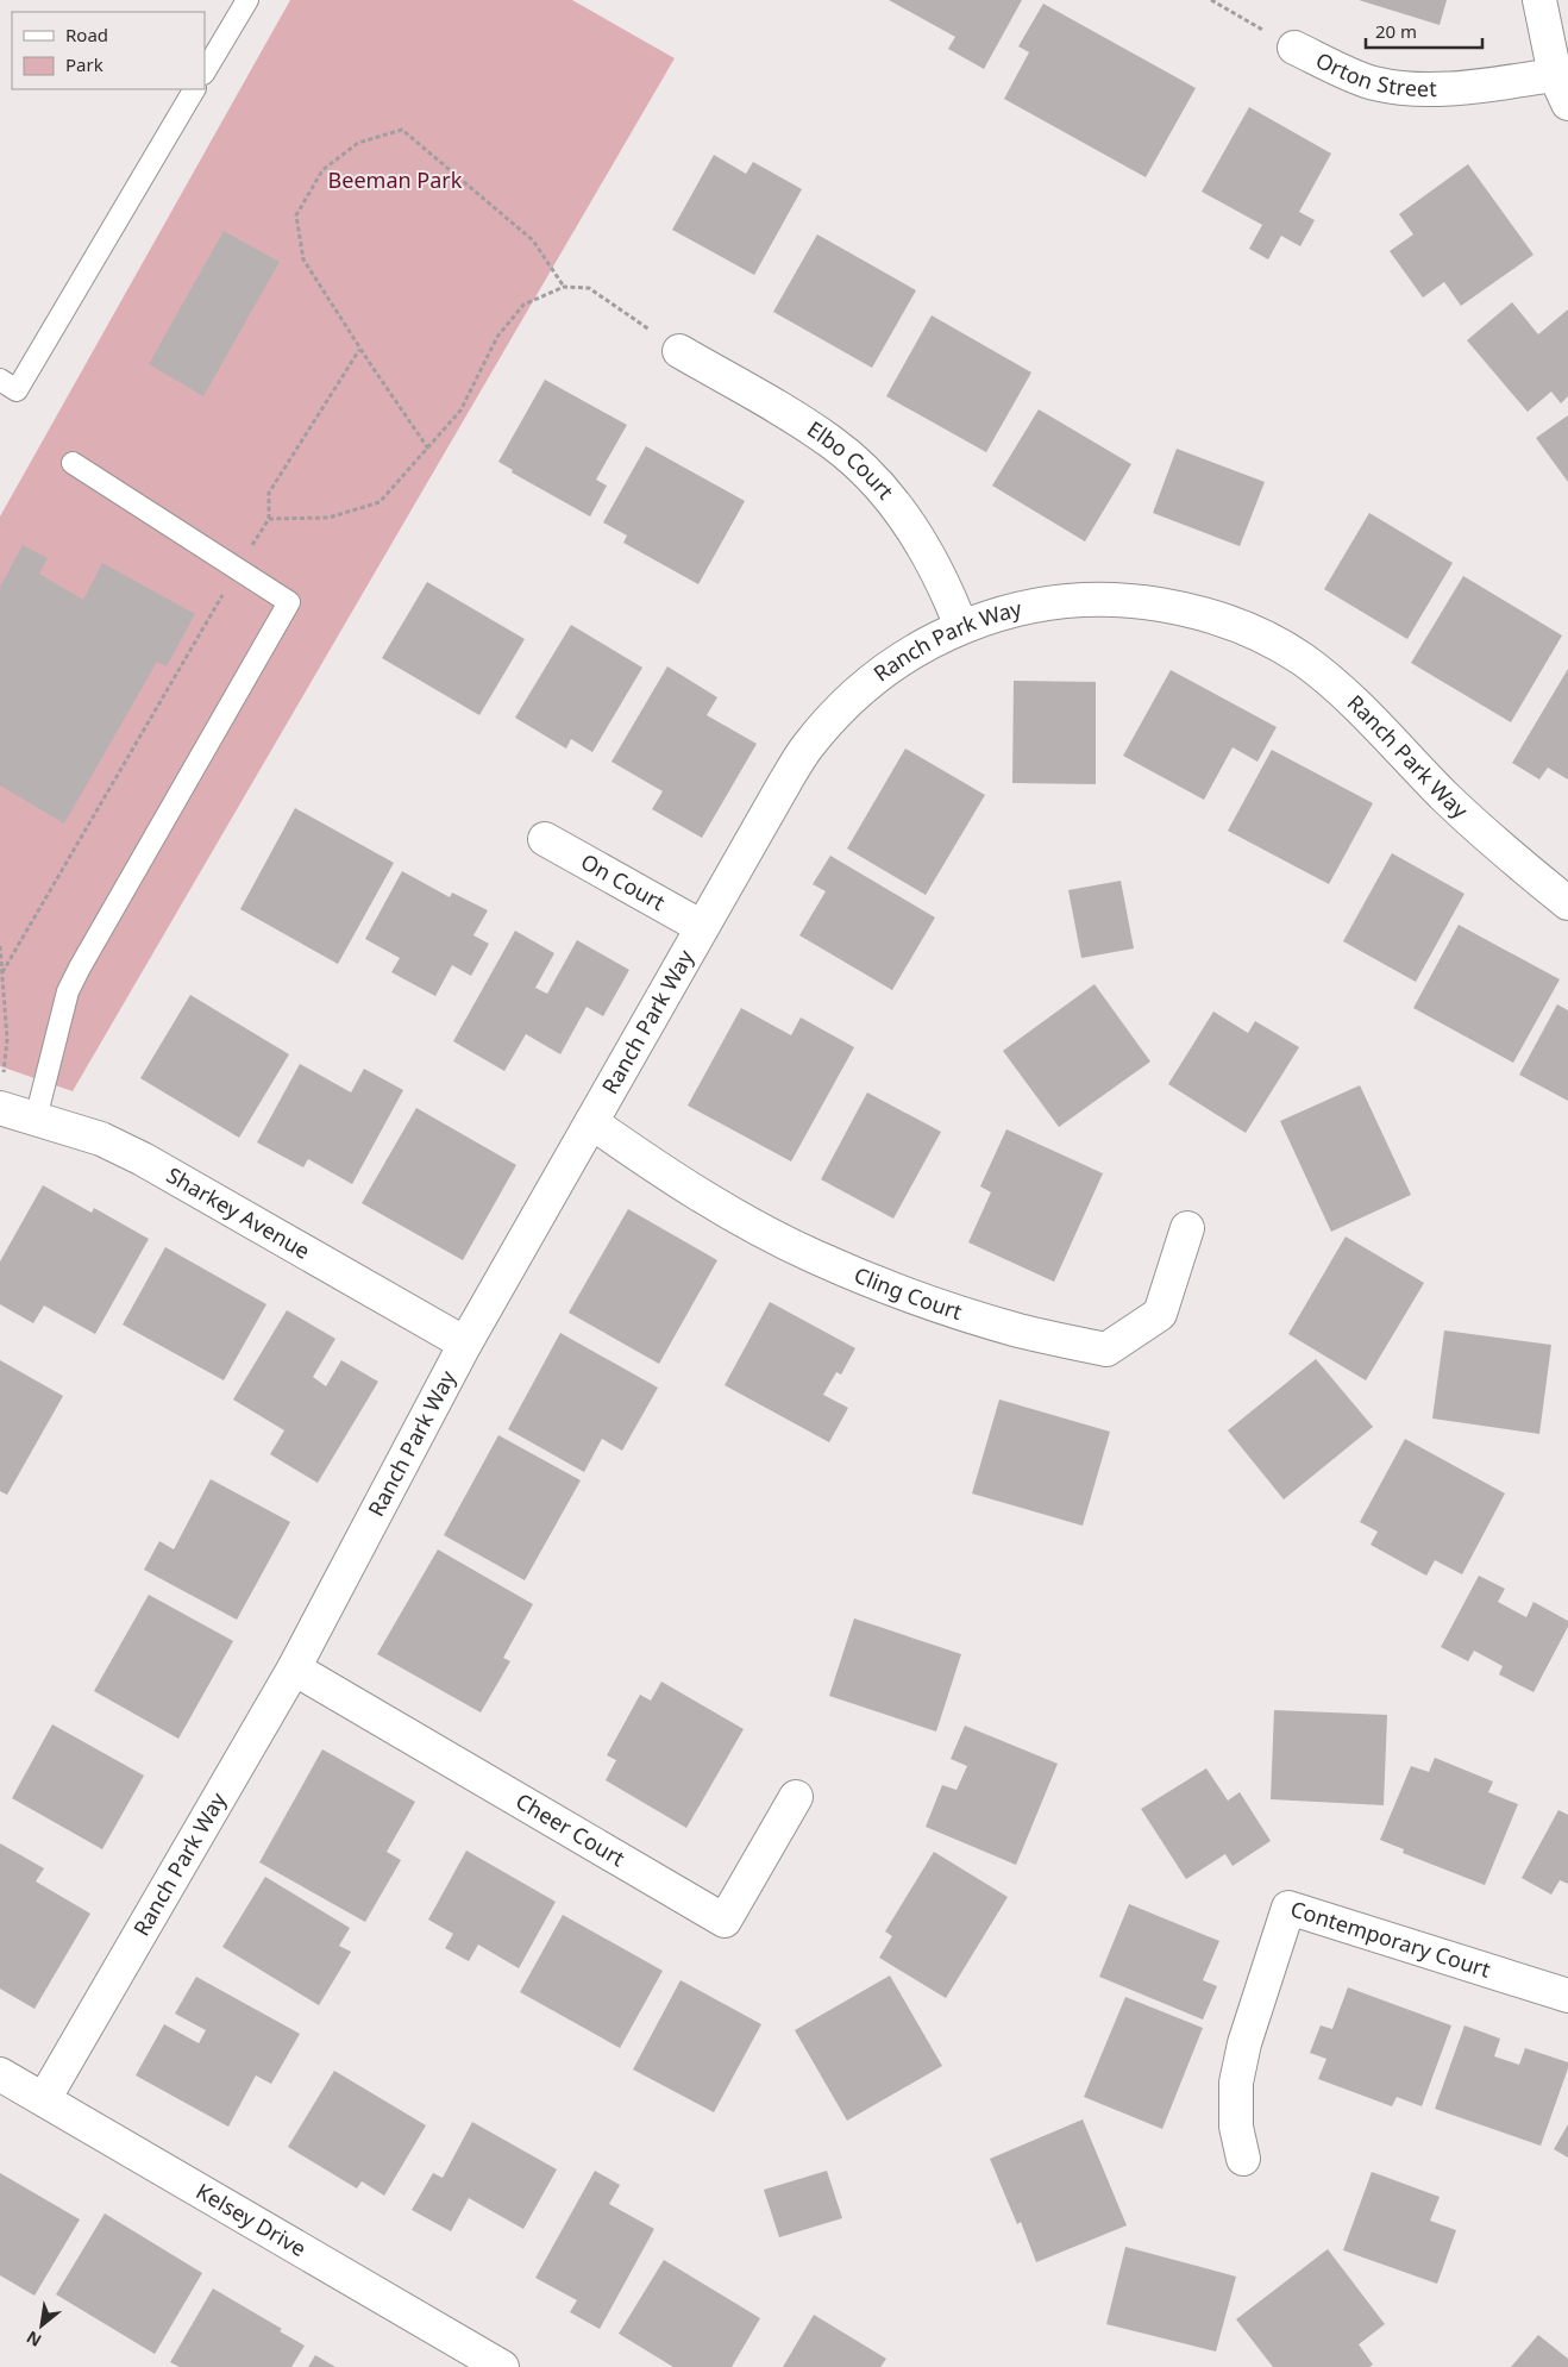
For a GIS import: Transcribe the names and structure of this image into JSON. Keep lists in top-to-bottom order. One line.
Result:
{"streets":{"street":["Orton Street","Elbo Court","Ranch Park Way","On Court","Sharkey Avenue","Cling Court","Cheer Court","Contemporary Court","Kelsey Drive"]},"crossings":[["Elbo Court","Ranch Park Way"],["Ranch Park Way","On Court"],["Ranch Park Way","Sharkey Avenue"],["Ranch Park Way","Cling Court"],["Ranch Park Way","Cheer Court"],["Ranch Park Way","Kelsey Drive"]],"parks":["Beeman Park"],"legend":["Road","Park"],"scale_bar":"20 m","north":"bottom left"}
